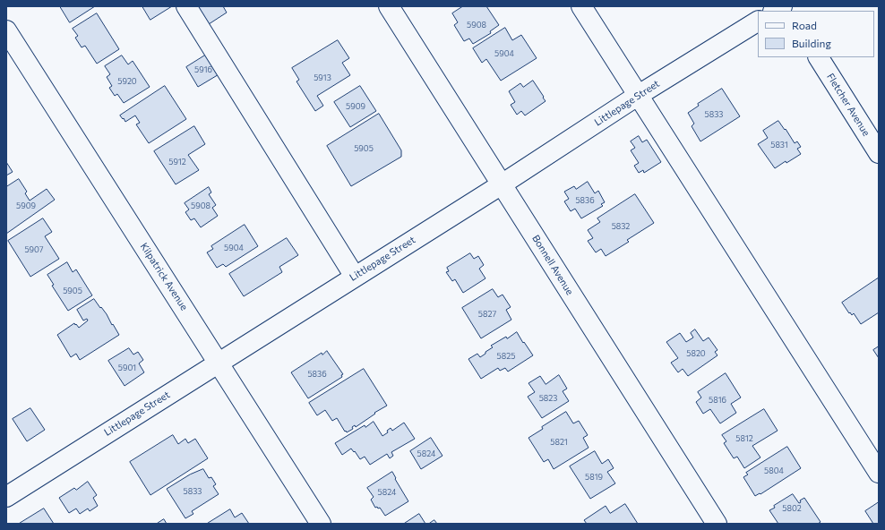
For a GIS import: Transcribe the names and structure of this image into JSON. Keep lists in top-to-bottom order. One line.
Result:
{"streets":{"street":["Littlepage Street","Fletcher Avenue","Bonnell Avenue","Kilpatrick Avenue"]},"crossings":[["Littlepage Street","Bonnell Avenue"],["Littlepage Street","Kilpatrick Avenue"]],"house_numbers":["5908","5904","5916","5913","5920","5909","5833","5831","5905","5912","5836","5909","5908","5832","5904","5907","5905","5827","5820","5825","5901","5836","5823","5816","5812","5821","5824","5804","5819","5833","5824","5802"],"legend":["Road","Building"]}
